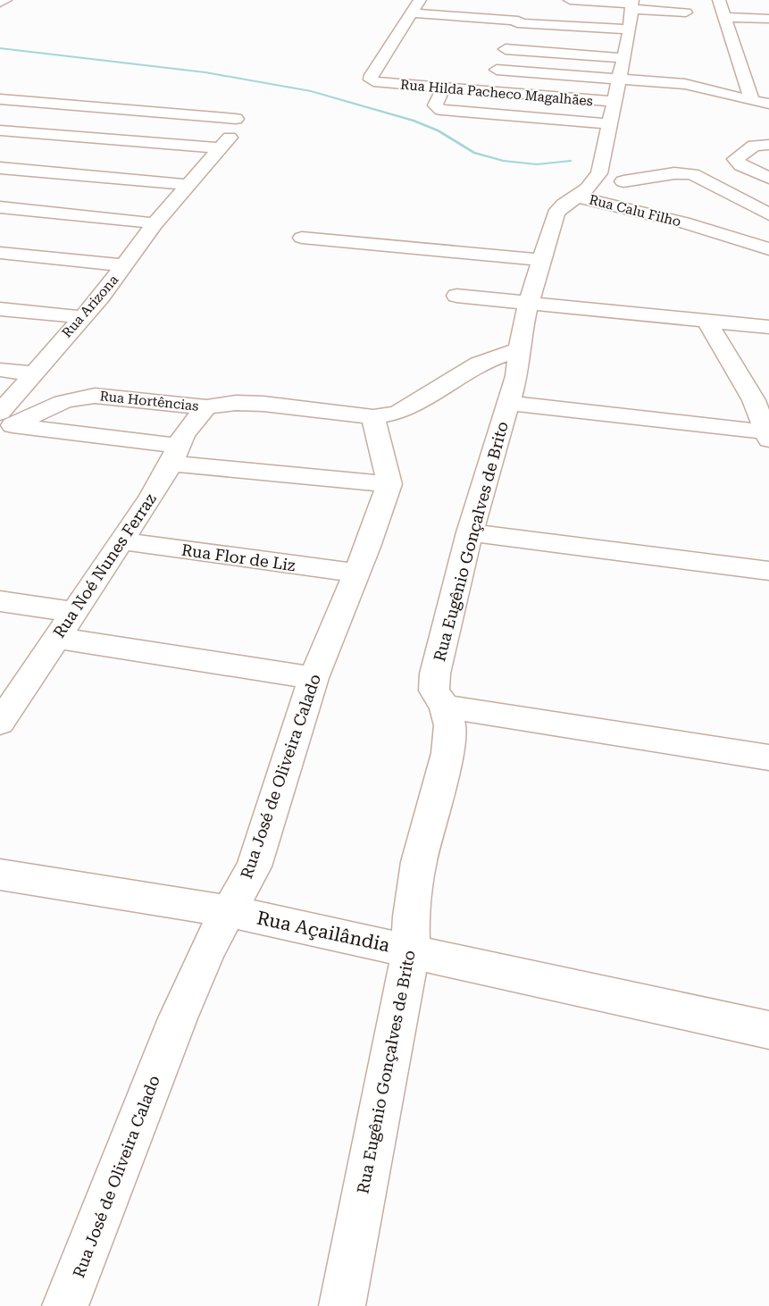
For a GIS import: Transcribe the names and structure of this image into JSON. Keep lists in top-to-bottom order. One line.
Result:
{"streets":{"street":["Rua Hilda Pacheco Magalhães","Rua Calu Filho","Rua Arizona","Rua Hortências","Rua Eugênio Gonçalves de Brito","Rua Flor de Liz","Rua Noé Nunes Ferraz","Rua José de Oliveira Calado","Rua Açailândia"]},"crossings":[["Rua Hilda Pacheco Magalhães","Rua Calu Filho"],["Rua Calu Filho","Rua Eugênio Gonçalves de Brito"],["Rua Arizona","Rua Hortências"],["Rua Hortências","Rua Noé Nunes Ferraz"],["Rua Eugênio Gonçalves de Brito","Rua Açailândia"],["Rua Flor de Liz","Rua Noé Nunes Ferraz"],["Rua Flor de Liz","Rua José de Oliveira Calado"],["Rua José de Oliveira Calado","Rua Açailândia"]]}
